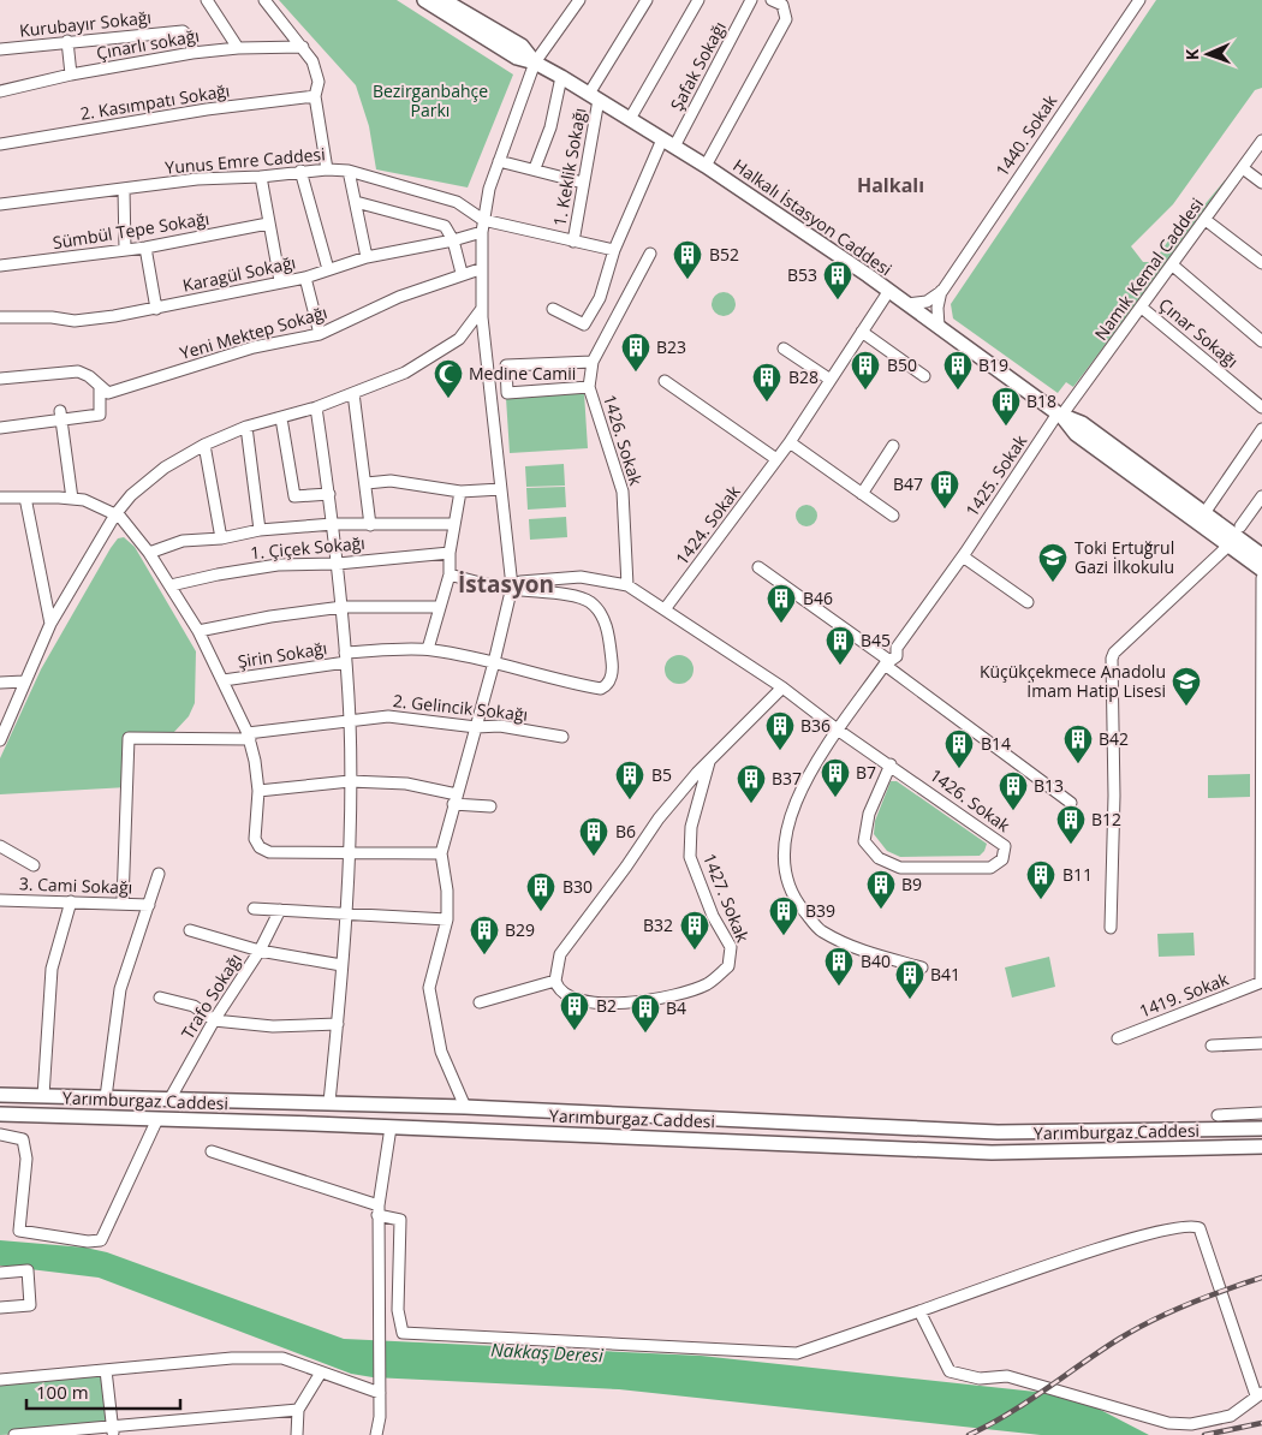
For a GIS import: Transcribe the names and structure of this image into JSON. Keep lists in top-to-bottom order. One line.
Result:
{"streets":{"main road":["Halkalı İstasyon Caddesi","Yarımburgaz Caddesi"],"street":["Kurubayır Sokağı","Çınarlı sokağı","Şafak Sokağı","2. Kasımpatı Sokağı","1440. Sokak","Yunus Emre Caddesi","1. Keklik Sokağı","Sümbül Tepe Sokağı","Namık Kemal Caddesi","Karagül Sokağı","Yeni Mektep Sokağı","Çınar Sokağı","1426. Sokak","1425. Sokak","1424. Sokak","1. Çiçek Sokağı","Şirin Sokağı","2. Gelincik Sokağı","3. Cami Sokağı","1427. Sokak","1419. Sokak","Trafo Sokağı"]},"crossings":[["Kurubayır Sokağı","Çınarlı sokağı"],["Şafak Sokağı","Halkalı İstasyon Caddesi"],["1440. Sokak","Halkalı İstasyon Caddesi"],["1. Keklik Sokağı","Halkalı İstasyon Caddesi"],["Halkalı İstasyon Caddesi","Namık Kemal Caddesi"],["Halkalı İstasyon Caddesi","1425. Sokak"],["Halkalı İstasyon Caddesi","1424. Sokak"],["Namık Kemal Caddesi","Çınar Sokağı"],["Namık Kemal Caddesi","1425. Sokak"],["1426. Sokak","1424. Sokak"],["1426. Sokak","Şirin Sokağı"],["1426. Sokak","1427. Sokak"],["2. Gelincik Sokağı","3. Cami Sokağı"],["Trafo Sokağı","Yarımburgaz Caddesi"]],"districts":["Halkalı","İstasyon"],"water":["Nakkaş Deresi"],"parks":["Bezirganbahçe Parkı"],"places":{"building":["B52","B53","B23","B50","B19","B28","B18","B47","B46","B45","B36","B42","B14","B7","B5","B37","B13","B12","B6","B11","B9","B30","B39","B32","B29","B40","B41","B2","B4"],"mosque":["Medine Camii"],"school or university":["Toki Ertuğrul Gazi İlkokulu","Küçükçekmece Anadolu İmam Hatip Lisesi"]},"scale_bar":"100 m","north":"left"}
